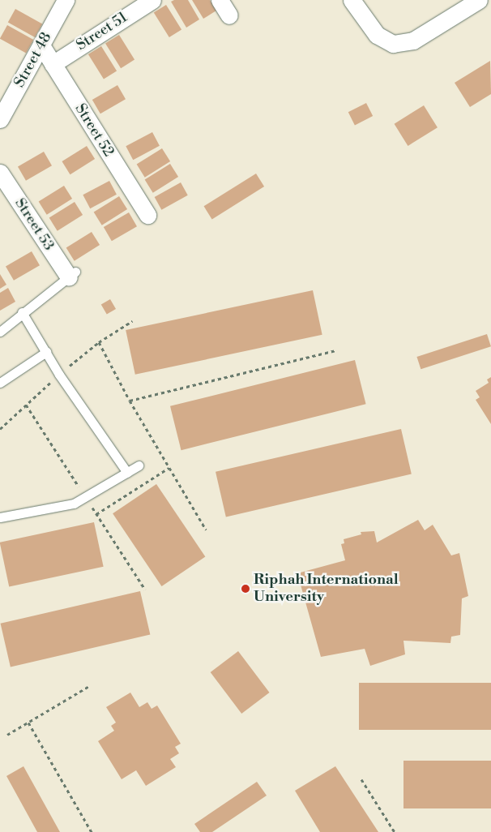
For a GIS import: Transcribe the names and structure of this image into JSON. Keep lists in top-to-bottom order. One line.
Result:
{"streets":{"street":["Street 51","Street 48","Street 52","Street 53"]},"crossings":[["Street 51","Street 52"],["Street 48","Street 52"]],"places":["Riphah International University"]}
